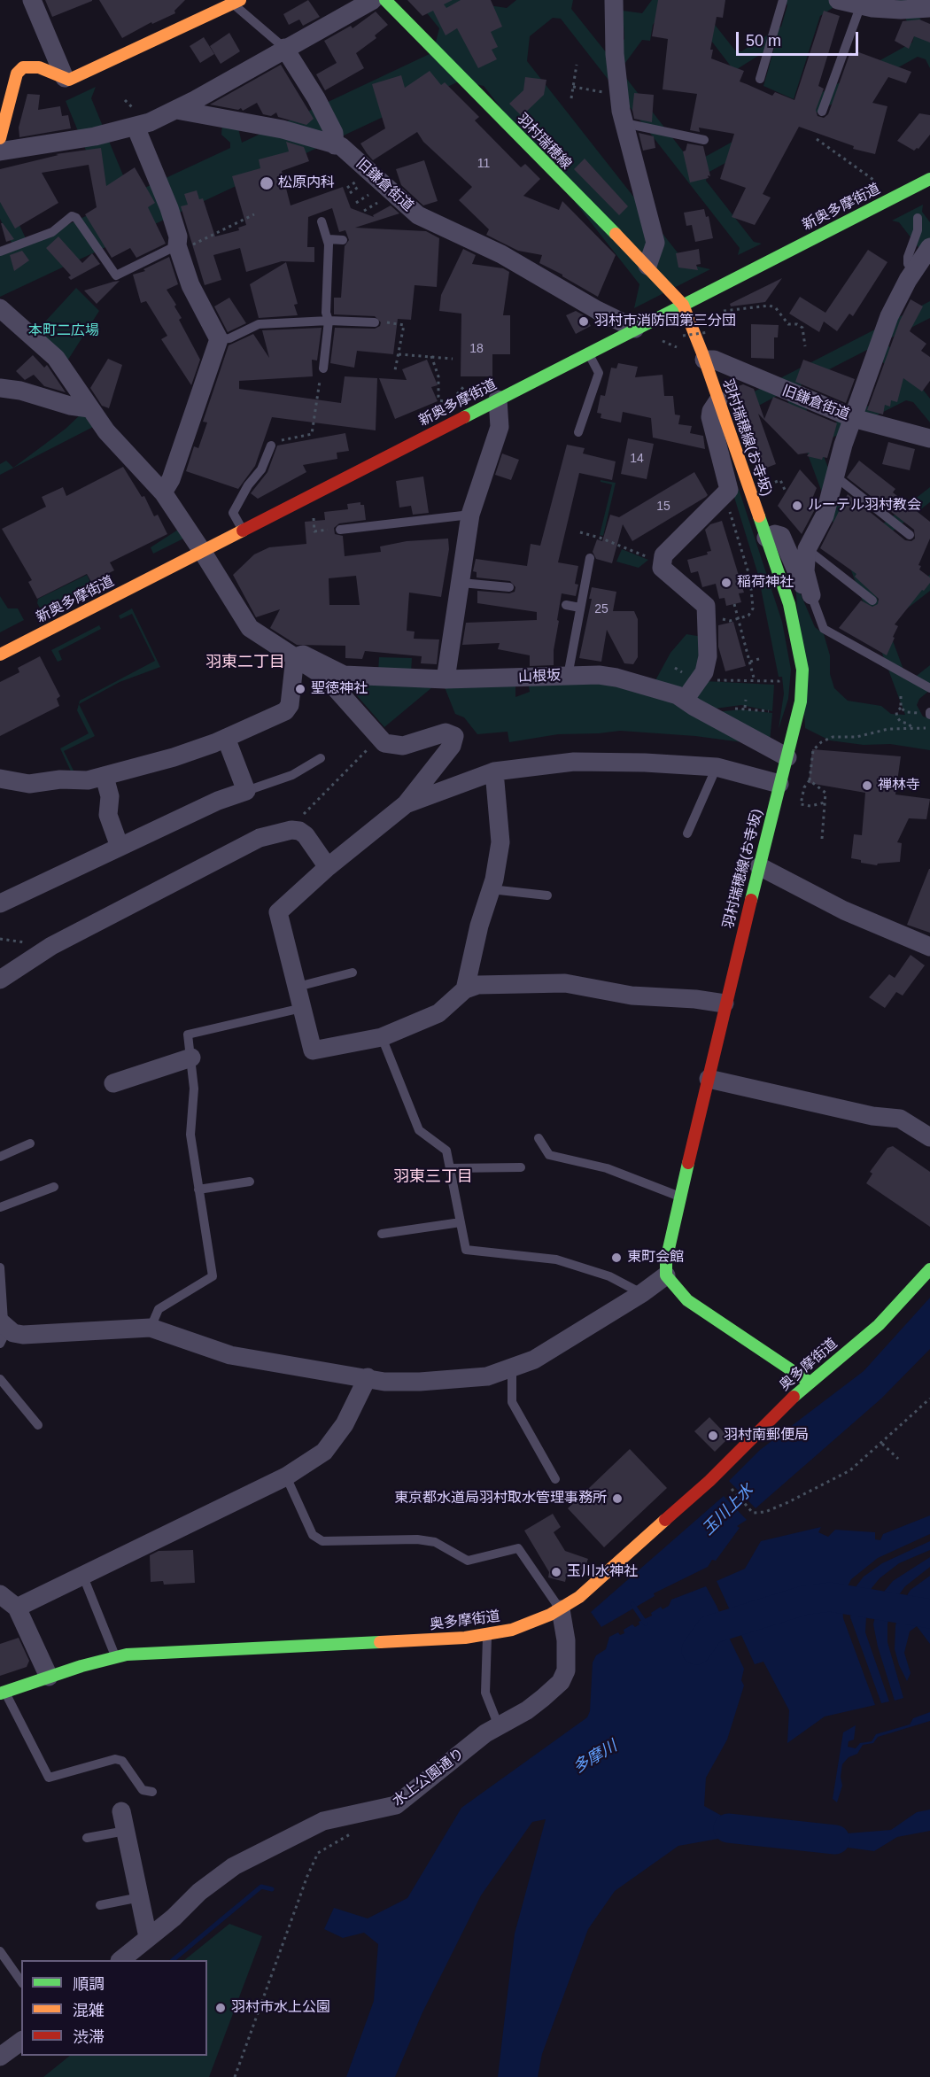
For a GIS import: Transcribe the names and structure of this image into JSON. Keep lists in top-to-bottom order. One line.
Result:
{"streets":{"main road":["羽村瑞穂線","新奥多摩街道","羽村瑞穂線(お寺坂)","奥多摩街道"],"street":["旧鎌倉街道","山根坂","水上公園通り"]},"crossings":[["羽村瑞穂線","新奥多摩街道"],["羽村瑞穂線","羽村瑞穂線(お寺坂)"],["旧鎌倉街道","新奥多摩街道"],["旧鎌倉街道","羽村瑞穂線(お寺坂)"],["新奥多摩街道","羽村瑞穂線(お寺坂)"],["羽村瑞穂線(お寺坂)","山根坂"],["奥多摩街道","水上公園通り"]],"districts":["羽東二丁目","羽東三丁目"],"water":["玉川上水","多摩川"],"parks":["本町二広場"],"places":["松原内科","羽村市消防団第三分団","ルーテル羽村教会","稲荷神社","聖徳神社","禅林寺","東町会館","羽村南郵便局","東京都水道局羽村取水管理事務所","玉川水神社","羽村市水上公園"],"house_numbers":["11","18","14","15","25"],"legend":["順調","混雑","渋滞"],"scale_bar":"50 m"}
